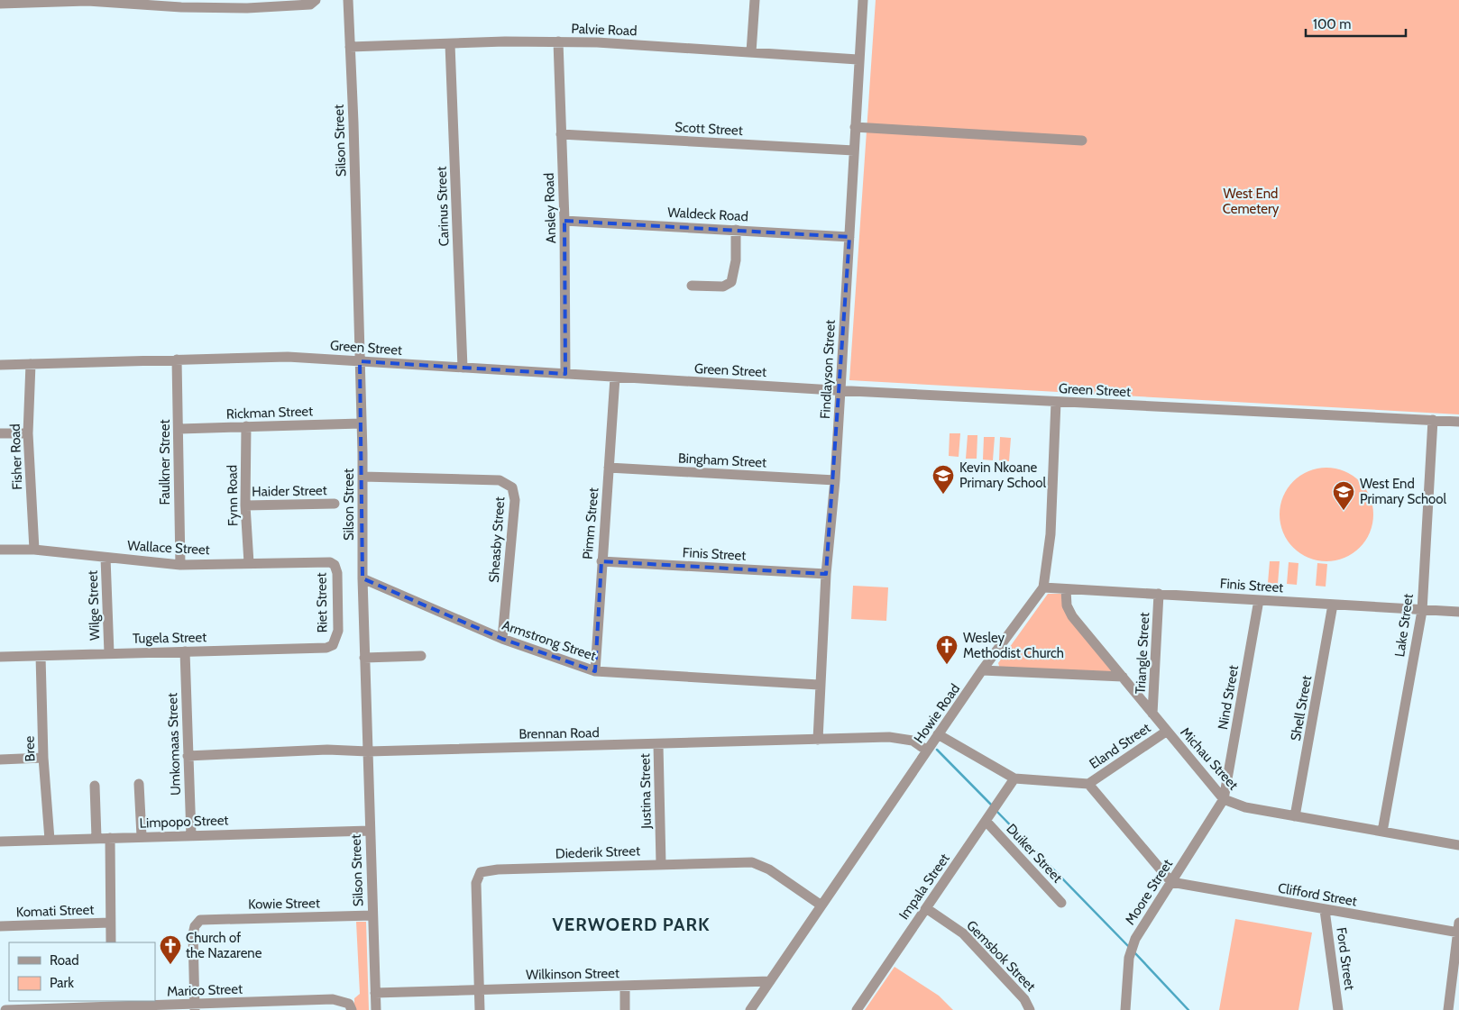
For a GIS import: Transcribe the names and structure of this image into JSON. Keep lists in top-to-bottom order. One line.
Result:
{"streets":{"street":["Palvie Road","Scott Street","Silson Street","Carinus Street","Ansley Road","Waldeck Road","Green Street","Findlayson Street","Rickman Street","Fisher Road","Bingham Street","Faulkner Street","Haider Street","Fynn Road","Pimm Street","Sheasby Street","Wallace Street","Finis Street","Riet Street","Wilge Street","Lake Street","Tugela Street","Armstrong Street","Triangle Street","Nind Street","Shell Street","Howie Road","Brennan Road","Umkomaas Street","Eland Street","Bree","Michau Street","Justina Street","Limpopo Street","Diederik Street","Duiker Street","Impala Street","Moore Street","Clifford Street","Kowie Street","Komati Street","Gemsbok Street","Ford Street","Wilkinson Street","Marico Street"]},"crossings":[["Palvie Road","Silson Street"],["Palvie Road","Carinus Street"],["Palvie Road","Ansley Road"],["Palvie Road","Findlayson Street"],["Scott Street","Ansley Road"],["Scott Street","Findlayson Street"],["Silson Street","Green Street"],["Silson Street","Rickman Street"],["Silson Street","Sheasby Street"],["Silson Street","Armstrong Street"],["Silson Street","Brennan Road"],["Silson Street","Limpopo Street"],["Silson Street","Kowie Street"],["Silson Street","Wilkinson Street"],["Carinus Street","Green Street"],["Ansley Road","Waldeck Road"],["Ansley Road","Green Street"],["Waldeck Road","Findlayson Street"],["Green Street","Findlayson Street"],["Green Street","Fisher Road"],["Green Street","Faulkner Street"],["Green Street","Pimm Street"],["Green Street","Lake Street"],["Findlayson Street","Bingham Street"],["Findlayson Street","Finis Street"],["Findlayson Street","Armstrong Street"],["Findlayson Street","Brennan Road"],["Rickman Street","Faulkner Street"],["Rickman Street","Fynn Road"],["Fisher Road","Wallace Street"],["Bingham Street","Pimm Street"],["Faulkner Street","Wallace Street"],["Haider Street","Fynn Road"],["Fynn Road","Wallace Street"],["Pimm Street","Finis Street"],["Pimm Street","Armstrong Street"],["Sheasby Street","Armstrong Street"],["Wallace Street","Riet Street"],["Wallace Street","Wilge Street"],["Finis Street","Lake Street"],["Finis Street","Triangle Street"],["Finis Street","Nind Street"],["Finis Street","Shell Street"],["Finis Street","Howie Road"],["Finis Street","Michau Street"],["Riet Street","Tugela Street"],["Wilge Street","Tugela Street"],["Lake Street","Michau Street"],["Tugela Street","Umkomaas Street"],["Tugela Street","Bree"],["Triangle Street","Michau Street"],["Nind Street","Michau Street"],["Nind Street","Moore Street"],["Shell Street","Michau Street"],["Howie Road","Brennan Road"],["Howie Road","Eland Street"],["Howie Road","Diederik Street"],["Howie Road","Wilkinson Street"],["Brennan Road","Umkomaas Street"],["Brennan Road","Justina Street"],["Umkomaas Street","Limpopo Street"],["Eland Street","Michau Street"],["Eland Street","Impala Street"],["Bree","Limpopo Street"],["Michau Street","Moore Street"],["Justina Street","Diederik Street"],["Diederik Street","Wilkinson Street"],["Duiker Street","Impala Street"],["Impala Street","Gemsbok Street"],["Moore Street","Clifford Street"],["Clifford Street","Ford Street"],["Kowie Street","Marico Street"]],"districts":["VERWOERD PARK"],"parks":["West End Cemetery"],"places":{"school or university":["Kevin Nkoane Primary School","West End Primary School"],"church":["Wesley Methodist Church","Church of the Nazarene"]},"legend":["Road","Park"],"scale_bar":"100 m"}
